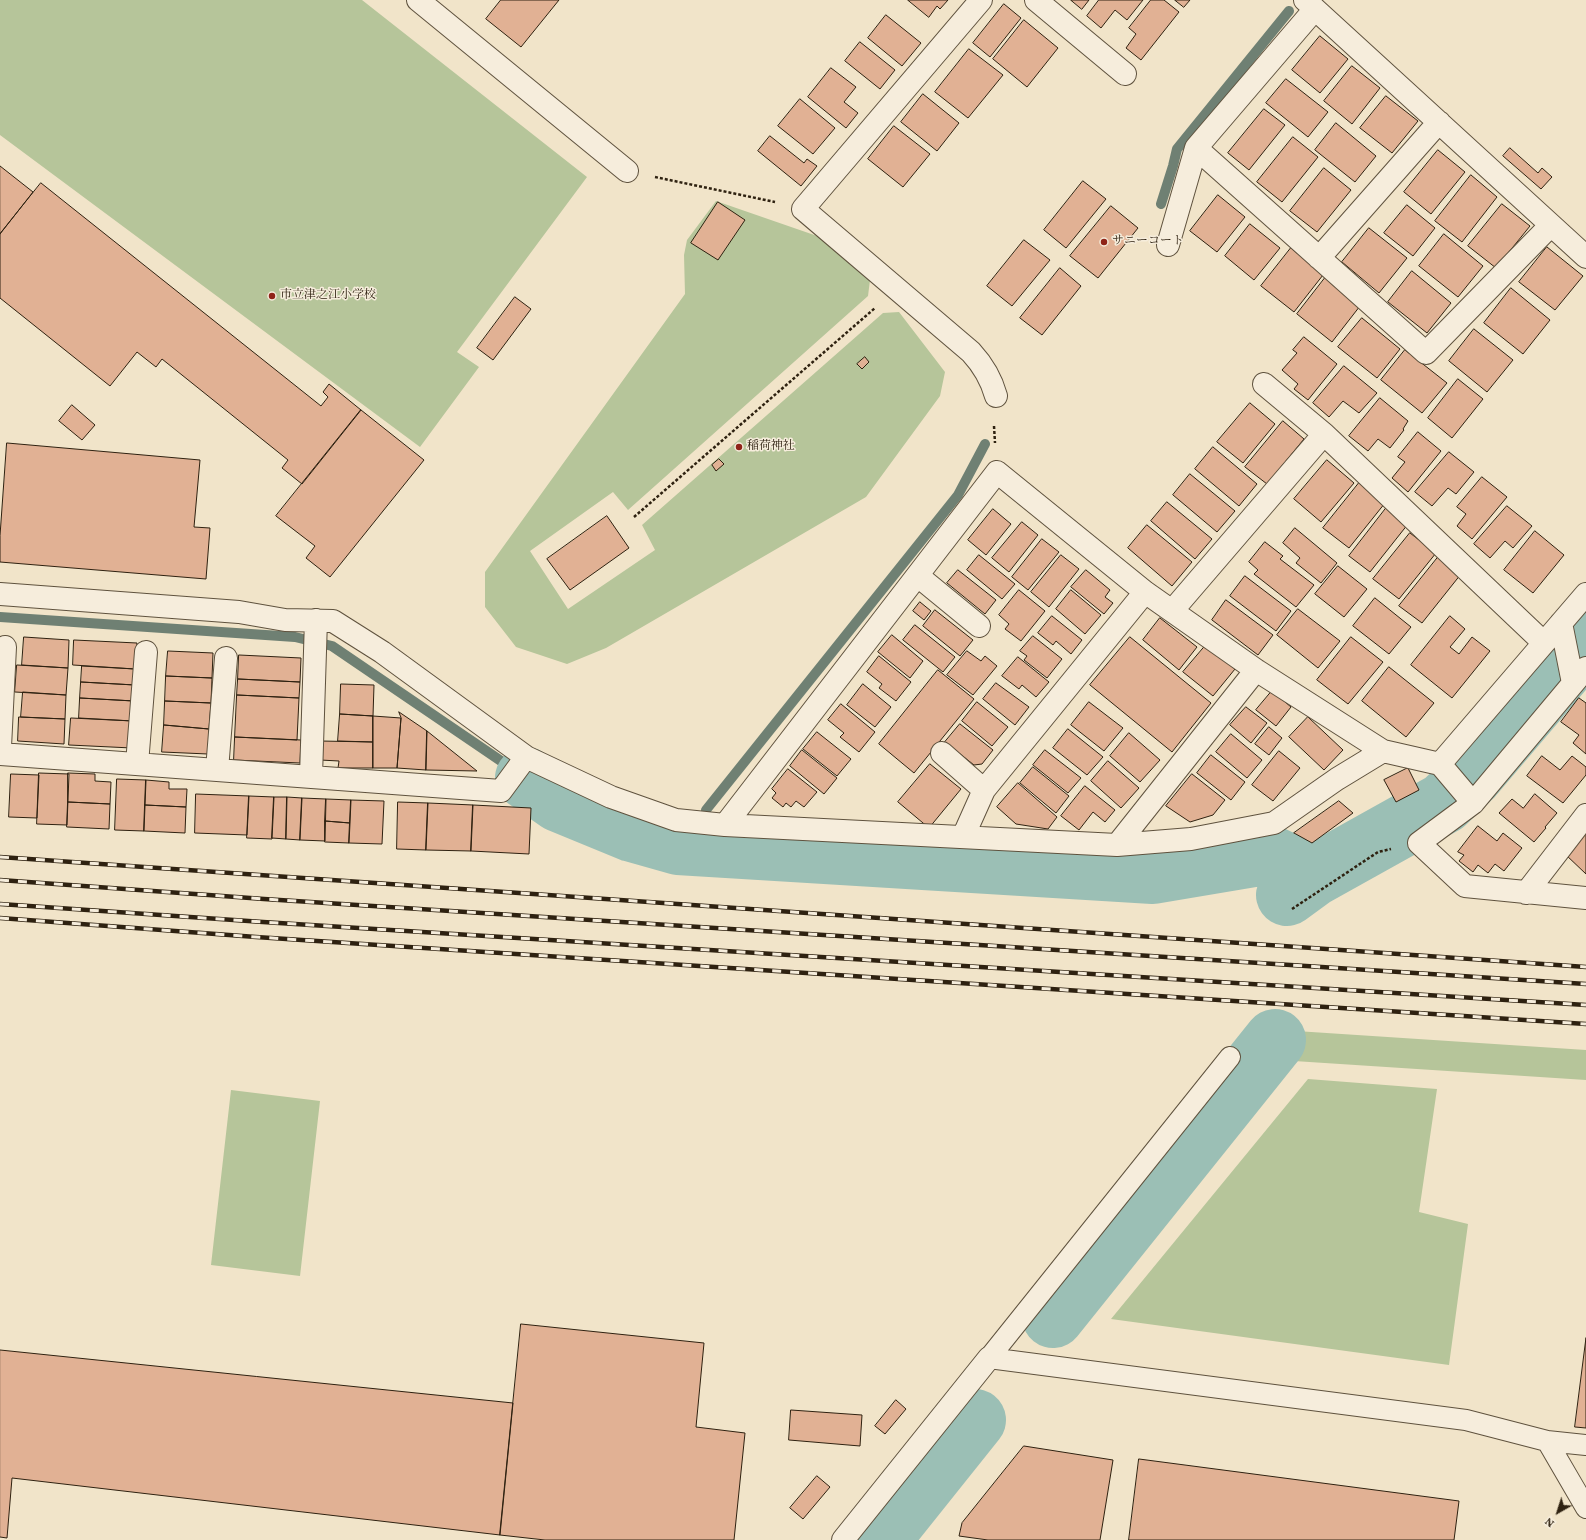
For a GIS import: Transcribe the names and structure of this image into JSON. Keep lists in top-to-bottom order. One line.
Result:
{"places":["サニーコート","市立津之江小学校","稲荷神社"],"north":"bottom left"}
